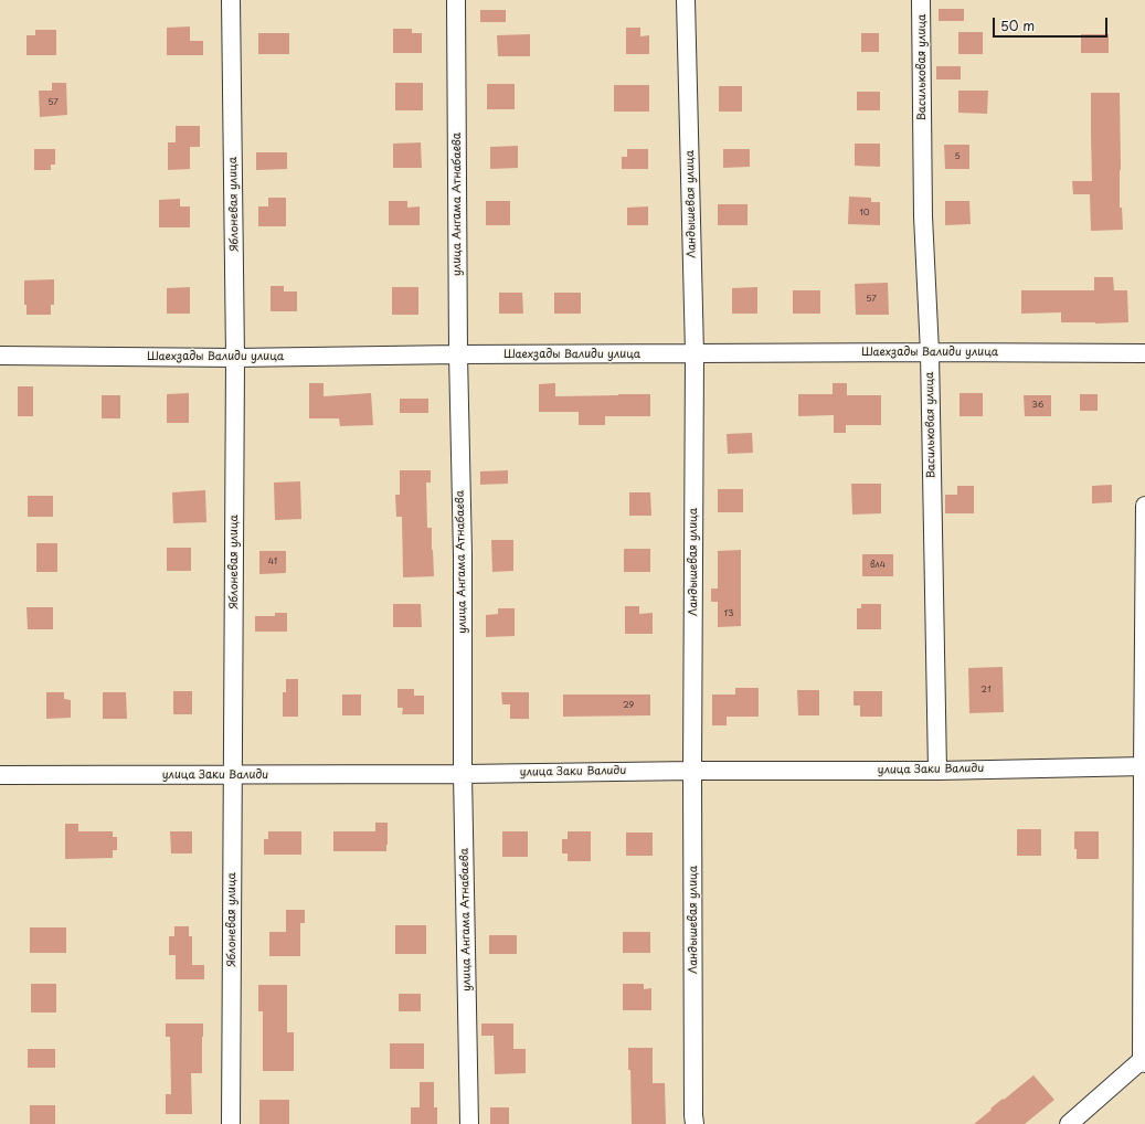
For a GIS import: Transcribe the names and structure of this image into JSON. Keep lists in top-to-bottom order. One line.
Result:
{"streets":{"street":["Васильковая улица","Яблоневая улица","улица Ангама Атнабаева","Ландышевая улица","Шаехзады Валиди улица","улица Заки Валиди"]},"crossings":[["Васильковая улица","Шаехзады Валиди улица"],["Васильковая улица","улица Заки Валиди"],["Яблоневая улица","Шаехзады Валиди улица"],["Яблоневая улица","улица Заки Валиди"],["улица Ангама Атнабаева","Шаехзады Валиди улица"],["улица Ангама Атнабаева","улица Заки Валиди"],["Ландышевая улица","Шаехзады Валиди улица"],["Ландышевая улица","улица Заки Валиди"]],"house_numbers":["57","5","10","57","36","41","вл4","13","21","29"],"scale_bar":"50 m"}
